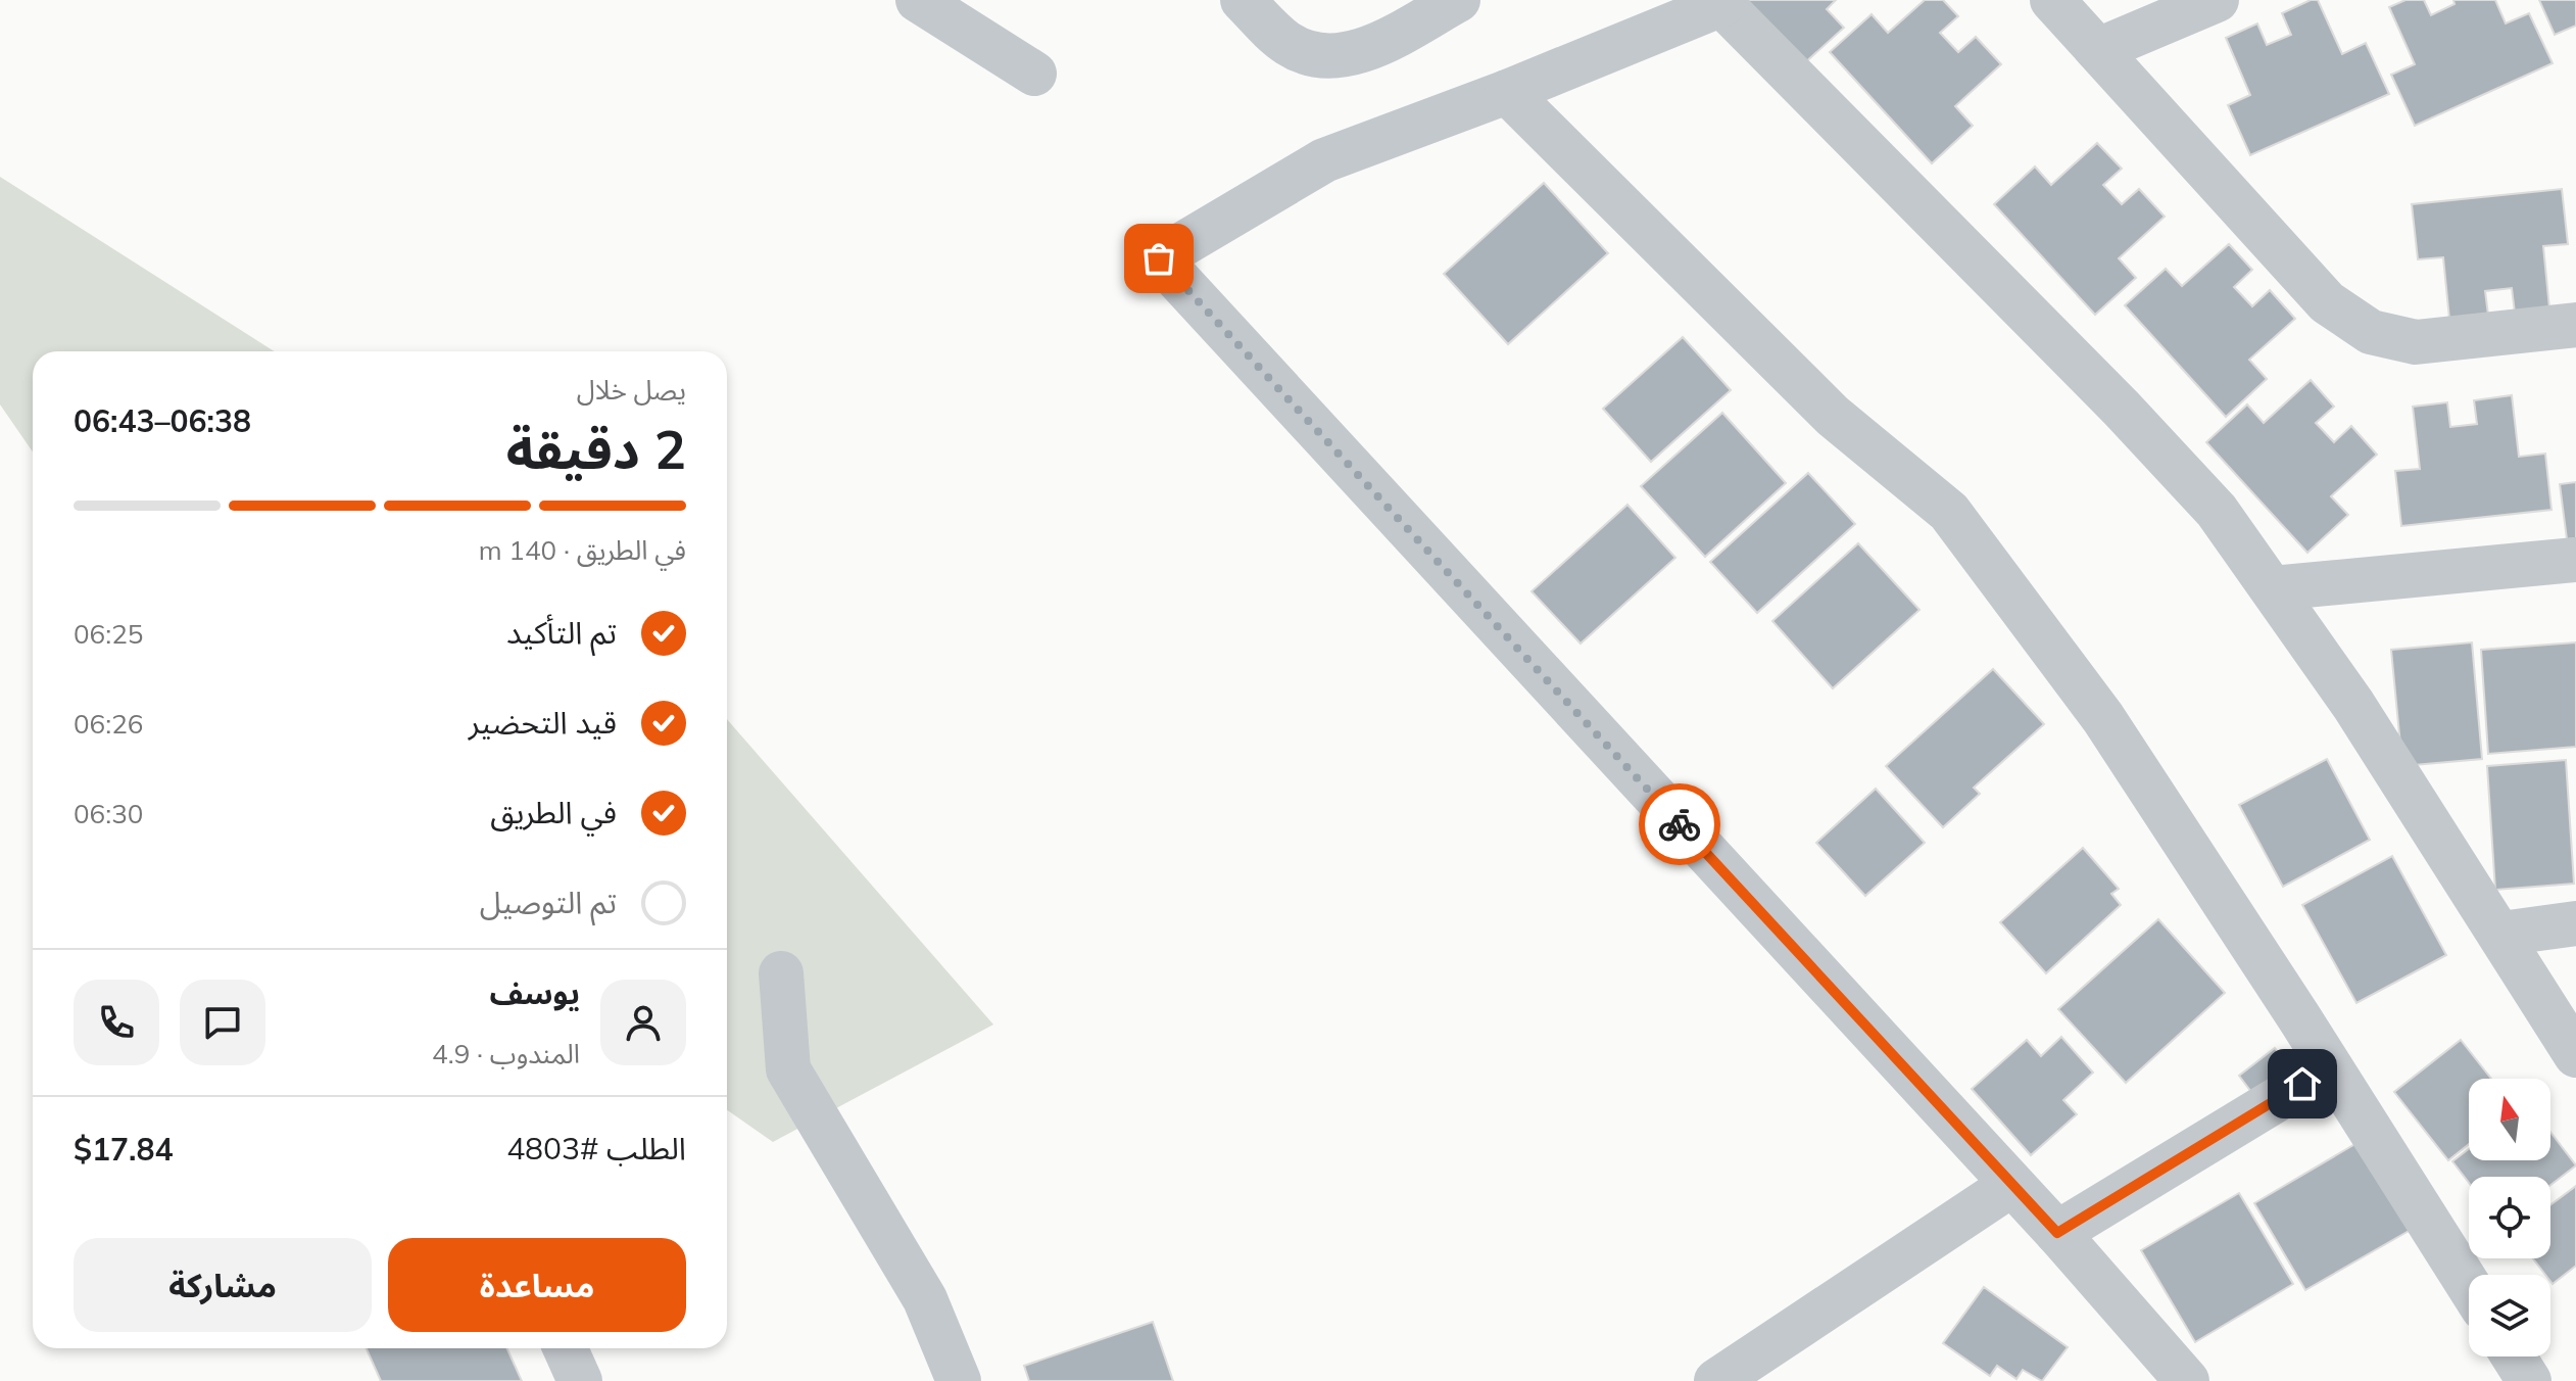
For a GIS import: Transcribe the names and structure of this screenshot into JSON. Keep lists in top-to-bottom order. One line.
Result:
{"north":"top","page":{"heading":["2 دقيقة","يصل خلال","06:38–06:43"],"panel":["يوسف","المندوب · 4.9","الطلب #4803","$17.84"],"bar":"في الطريق · 140 m","list":[["تم التأكيد","06:25"],["قيد التحضير","06:26"],["في الطريق","06:30"],"تم التوصيل"],"buttons":["مساعدة","مشاركة"]}}
